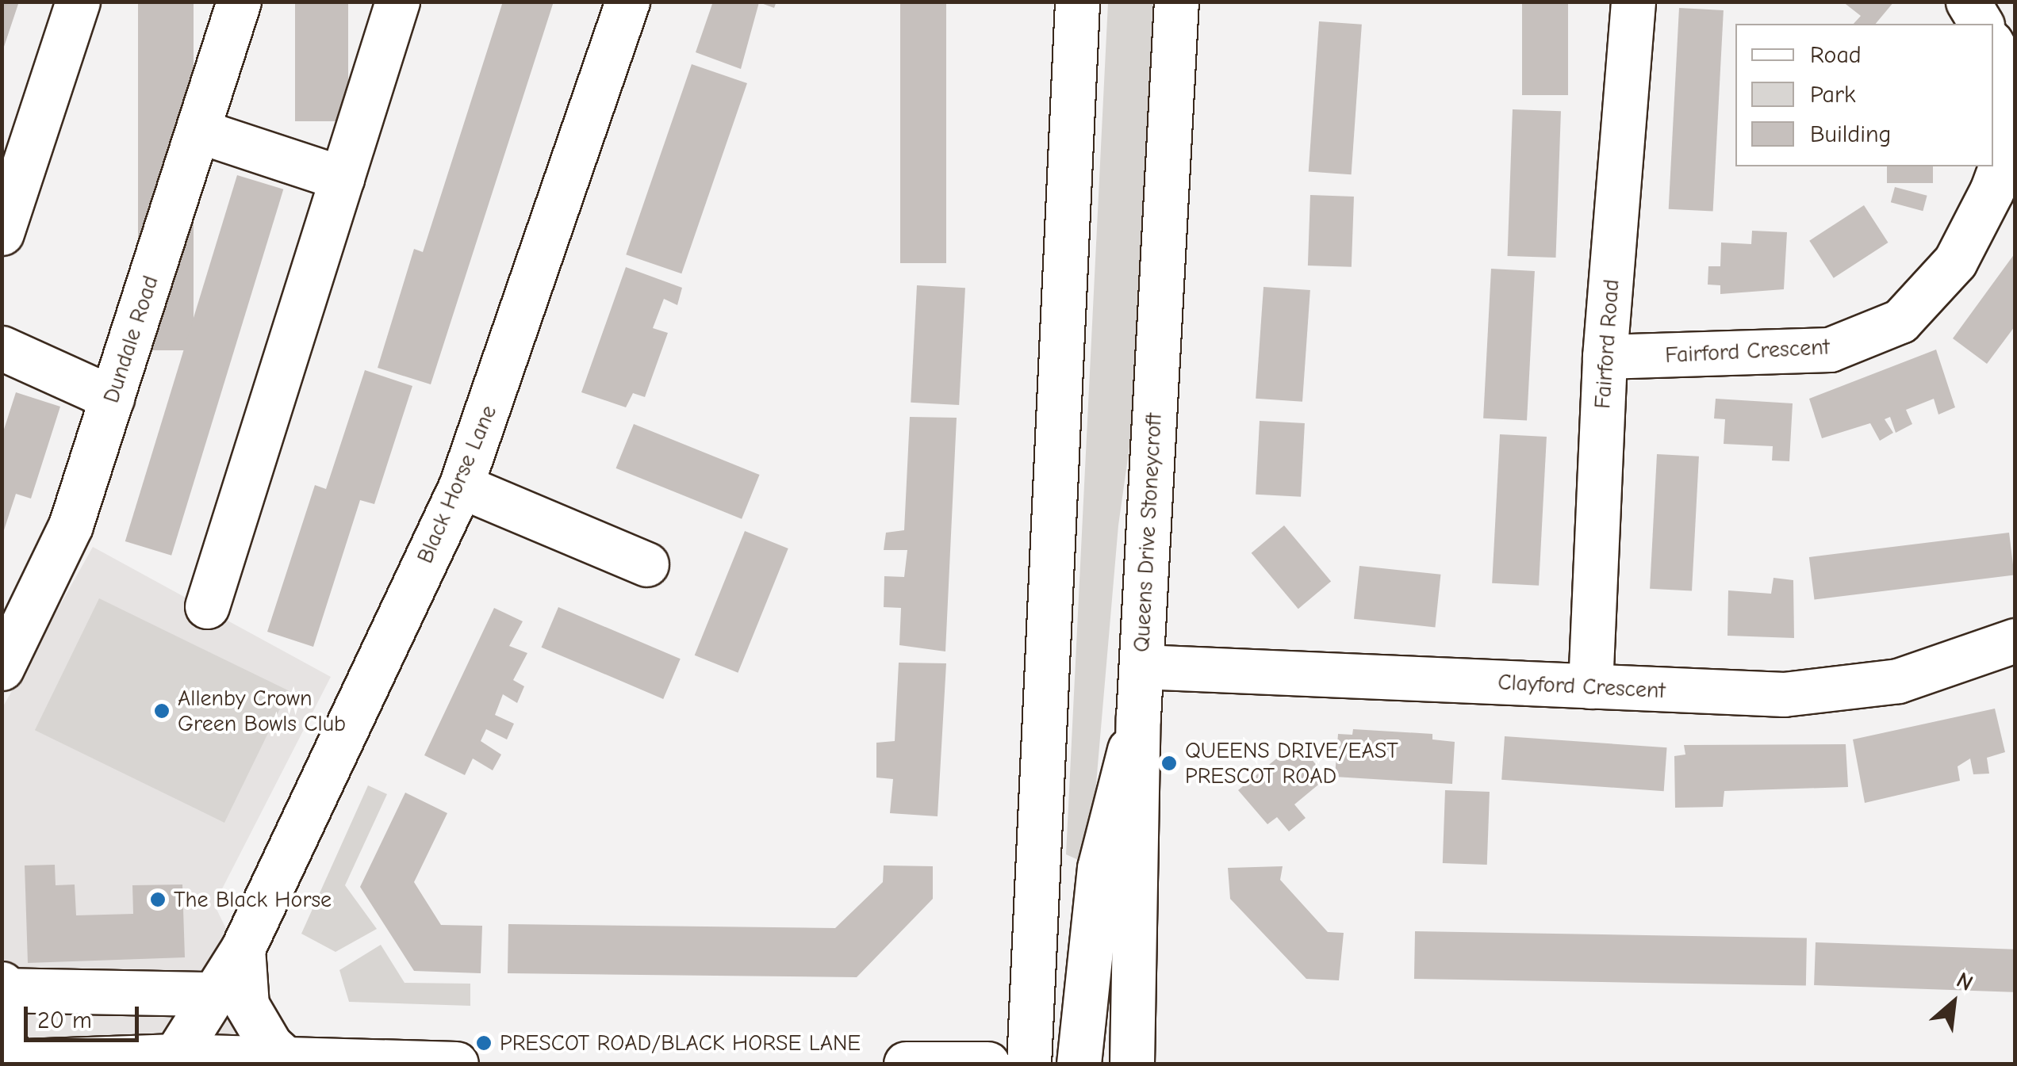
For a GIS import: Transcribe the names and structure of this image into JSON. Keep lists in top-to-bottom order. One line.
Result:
{"streets":{"main road":["Dundale Road","Fairford Road","Fairford Crescent","Black Horse Lane","Queens Drive Stoneycroft","Clayford Crescent"]},"crossings":[["Fairford Road","Fairford Crescent"],["Fairford Road","Clayford Crescent"],["Queens Drive Stoneycroft","Clayford Crescent"]],"places":["Allenby Crown Green Bowls Club","QUEENS DRIVE/EAST PRESCOT ROAD","The Black Horse","PRESCOT ROAD/BLACK HORSE LANE"],"legend":["Road","Park","Building"],"scale_bar":"20 m","north":"top right"}
